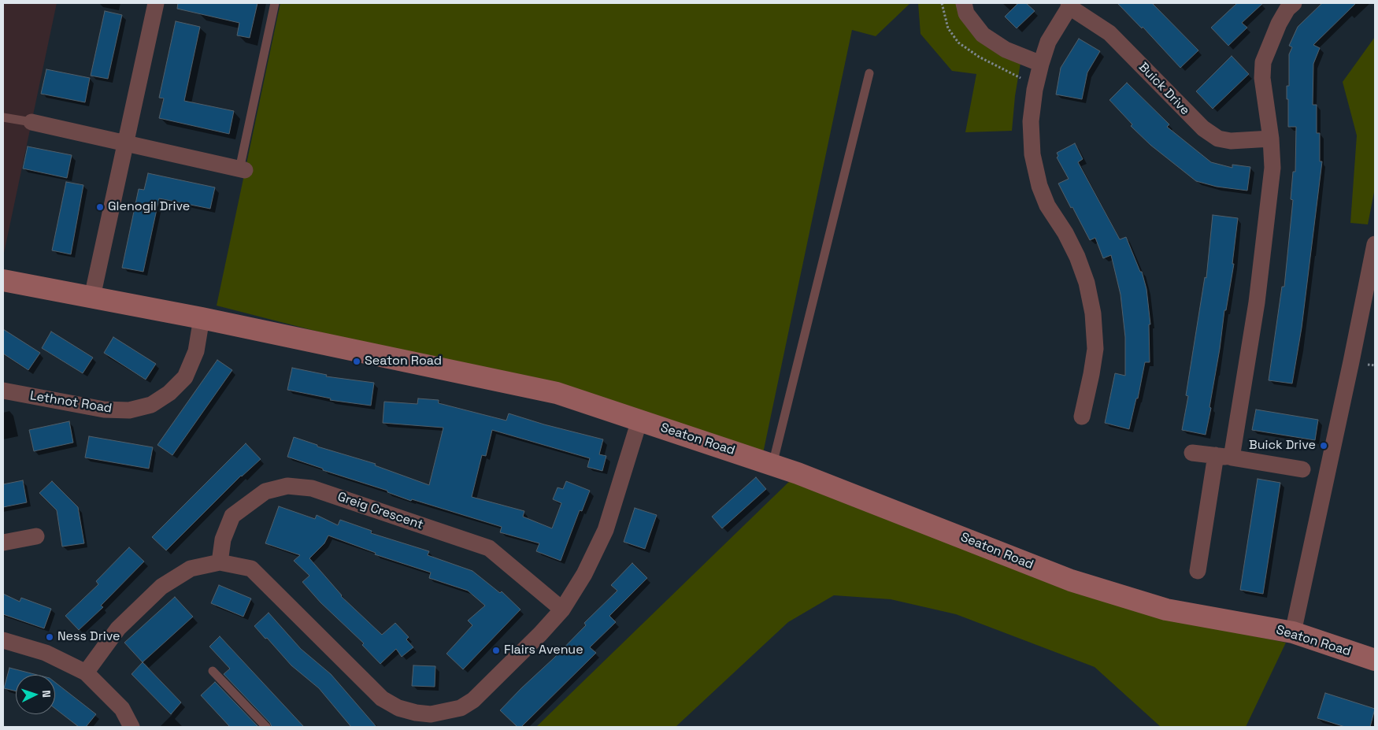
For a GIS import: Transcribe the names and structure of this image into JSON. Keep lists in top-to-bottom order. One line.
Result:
{"streets":{"street":["Buick Drive","Lethnot Road","Seaton Road","Greig Crescent"]},"crossings":[["Lethnot Road","Seaton Road"]],"places":["Glenogil Drive","Seaton Road","Buick Drive","Ness Drive","Flairs Avenue"],"north":"right"}
